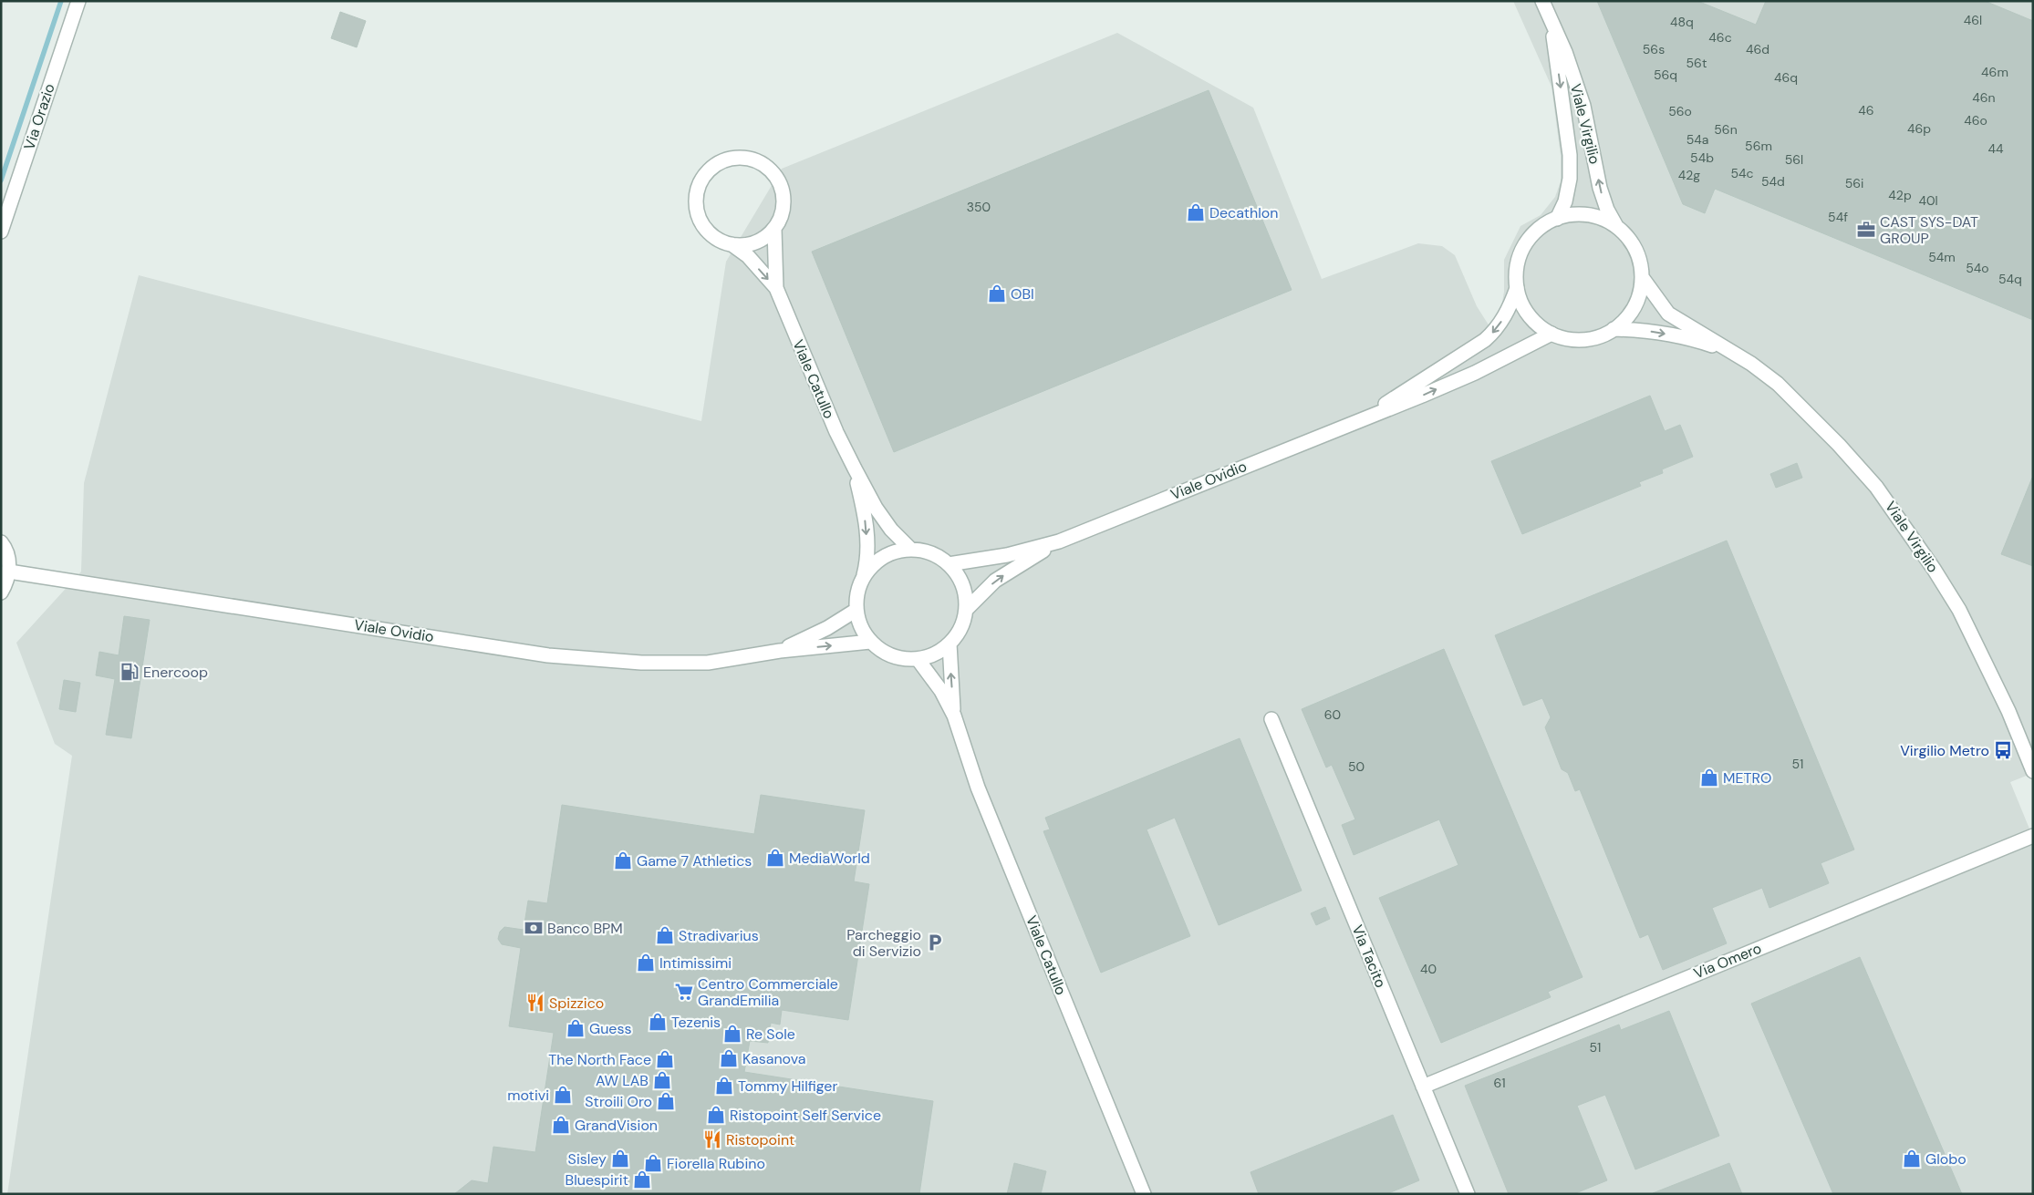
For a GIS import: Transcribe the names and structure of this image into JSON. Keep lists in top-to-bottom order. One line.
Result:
{"streets":{"street":["Via Orazio","Viale Virgilio","Viale Catullo","Viale Ovidio","Via Tacito","Via Omero"]},"crossings":[["Viale Virgilio","Viale Ovidio"],["Viale Catullo","Viale Ovidio"],["Via Tacito","Via Omero"]],"places":{"shop":["Decathlon","OBI","METRO","MediaWorld","Game 7 Athletics","Stradivarius","Intimissimi","Tezenis","Guess","Re Sole","Kasanova","The North Face","AW LAB","Tommy Hilfiger","motivi","Stroili Oro","Ristopoint Self Service","GrandVision","Sisley","Globo","Fiorella Rubino","Bluespirit"],"office":["CAST SYS-DAT GROUP"],"fuel station":["Enercoop"],"bus stop":["Virgilio Metro"],"bank":["Banco BPM"],"parking":["Parcheggio di Servizio"],"supermarket":["Centro Commerciale GrandEmilia"],"restaurant":["Spizzico","Ristopoint"]},"house_numbers":["46l","48q","46c","56s","46d","56t","46m","56q","46q","46n","46","56o","46o","46p","56n","54a","56m","44","54b","56l","54c","42g","54d","56i","42p","40l","350","54f","54m","54o","54q","60","51","50","40","51","61"]}
